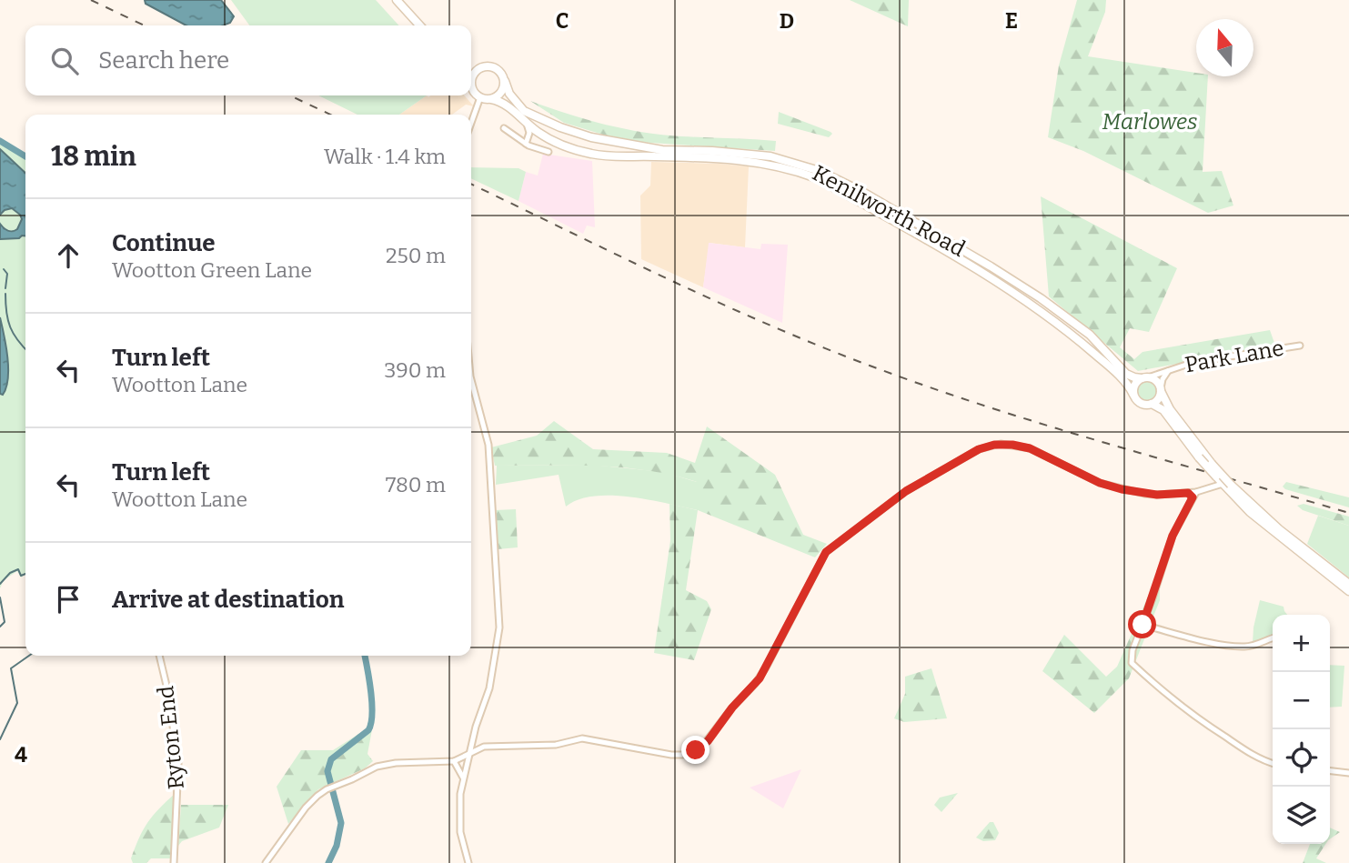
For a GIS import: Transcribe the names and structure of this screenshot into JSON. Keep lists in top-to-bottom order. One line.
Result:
{"streets":{"highway":["Kenilworth Road"],"street":["Park Lane","Ryton End"]},"crossings":[["Kenilworth Road","Park Lane"]],"parks":["Marlowes"],"north":"top","page":{"search":"Search here","heading":["18 min","Walk · 1.4 km"],"list":[["Continue","Wootton Green Lane","250 m"],["Turn left","Wootton Lane","390 m"],["Turn left","Wootton Lane","780 m"],"Arrive at destination"],"map_buttons":["+","−"]},"grid":{"columns":["C","D","E"],"rows":["4"]}}
